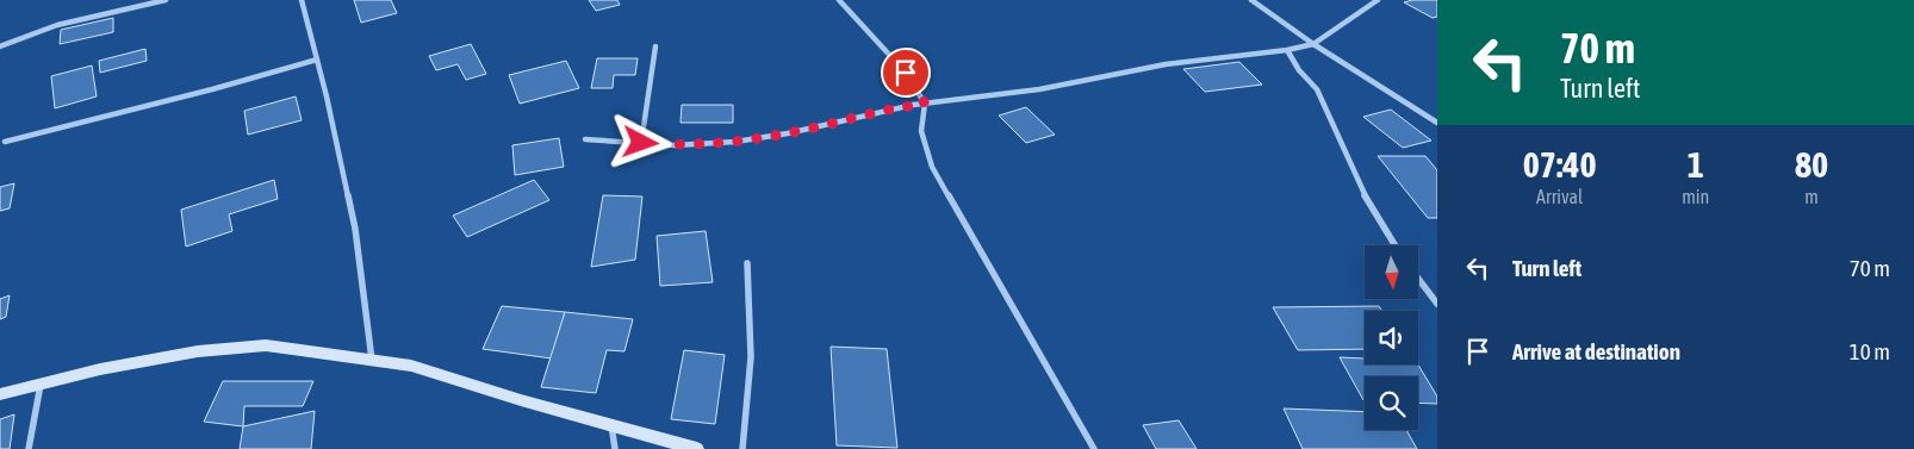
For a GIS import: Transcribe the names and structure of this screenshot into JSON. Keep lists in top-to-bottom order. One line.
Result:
{"north":"bottom","page":{"turn":["70 m","Turn left"],"eta":["07:40","Arrival","1","min","80","m"],"list":[{"name":"Turn left","value":"70 m"},{"name":"Arrive at destination","value":"10 m"}]}}
